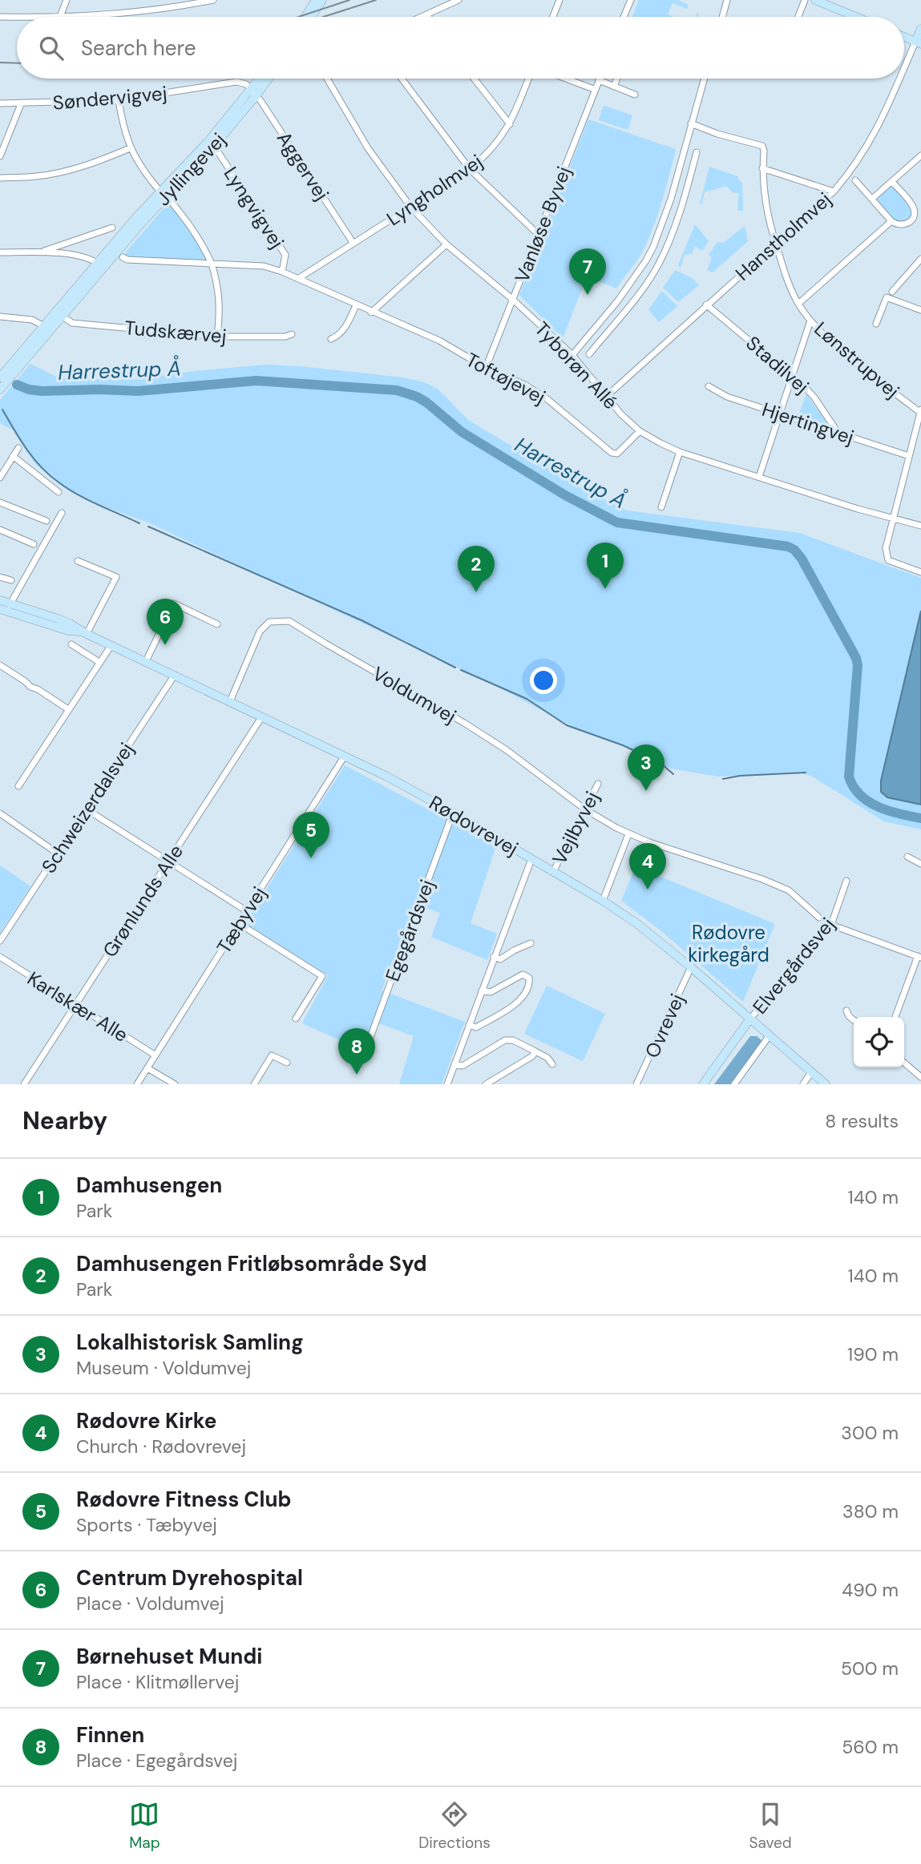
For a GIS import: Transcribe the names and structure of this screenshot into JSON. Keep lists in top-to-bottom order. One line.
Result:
{"streets":{"street":["Søndervigvej","Aggervej","Jyllingevej","Lyngholmvej","Lyngvigvej","Vanløse Byvej","Hanstholmvej","Tudskærvej","Lønstrupvej","Stadilvej","Tyborøn Allé","Toftøjevej","Hjertingvej","Voldumvej","Schweizerdalsvej","Rødovrevej","Vejlbyvej","Grønlunds Alle","Tæbyvej","Egegårdsvej","Elvergårdsvej","Karlskær Alle","Ovrevej"]},"crossings":[["Søndervigvej","Aggervej"],["Søndervigvej","Jyllingevej"],["Aggervej","Jyllingevej"],["Aggervej","Lyngholmvej"],["Jyllingevej","Lyngvigvej"],["Jyllingevej","Tudskærvej"],["Lyngholmvej","Tyborøn Allé"],["Lyngholmvej","Toftøjevej"],["Lyngvigvej","Toftøjevej"],["Vanløse Byvej","Tyborøn Allé"],["Vanløse Byvej","Toftøjevej"],["Hanstholmvej","Lønstrupvej"],["Hanstholmvej","Stadilvej"],["Hanstholmvej","Tyborøn Allé"],["Stadilvej","Hjertingvej"],["Tyborøn Allé","Toftøjevej"],["Voldumvej","Rødovrevej"],["Voldumvej","Vejlbyvej"],["Schweizerdalsvej","Rødovrevej"],["Rødovrevej","Vejlbyvej"],["Rødovrevej","Grønlunds Alle"],["Rødovrevej","Tæbyvej"],["Rødovrevej","Egegårdsvej"],["Rødovrevej","Elvergårdsvej"],["Rødovrevej","Ovrevej"],["Grønlunds Alle","Karlskær Alle"],["Tæbyvej","Karlskær Alle"]],"water":["Harrestrup Å"],"parks":["Rødovre kirkegård"],"page":{"search":"Search here","pins":["7","1","2","6","3","5","4","8"],"heading":["Nearby","8 results"],"list":[{"mark":"1","name":"Damhusengen","note":"Park","value":"140 m"},{"mark":"2","name":"Damhusengen Fritløbsområde Syd","note":"Park","value":"140 m"},{"mark":"3","name":"Lokalhistorisk Samling","note":"Museum · Voldumvej","value":"190 m"},{"mark":"4","name":"Rødovre Kirke","note":"Church · Rødovrevej","value":"300 m"},{"mark":"5","name":"Rødovre Fitness Club","note":"Sports · Tæbyvej","value":"380 m"},{"mark":"6","name":"Centrum Dyrehospital","note":"Place · Voldumvej","value":"490 m"},{"mark":"7","name":"Børnehuset Mundi","note":"Place · Klitmøllervej","value":"500 m"},{"mark":"8","name":"Finnen","note":"Place · Egegårdsvej","value":"560 m"}],"nav":["Map","Directions","Saved"]}}
